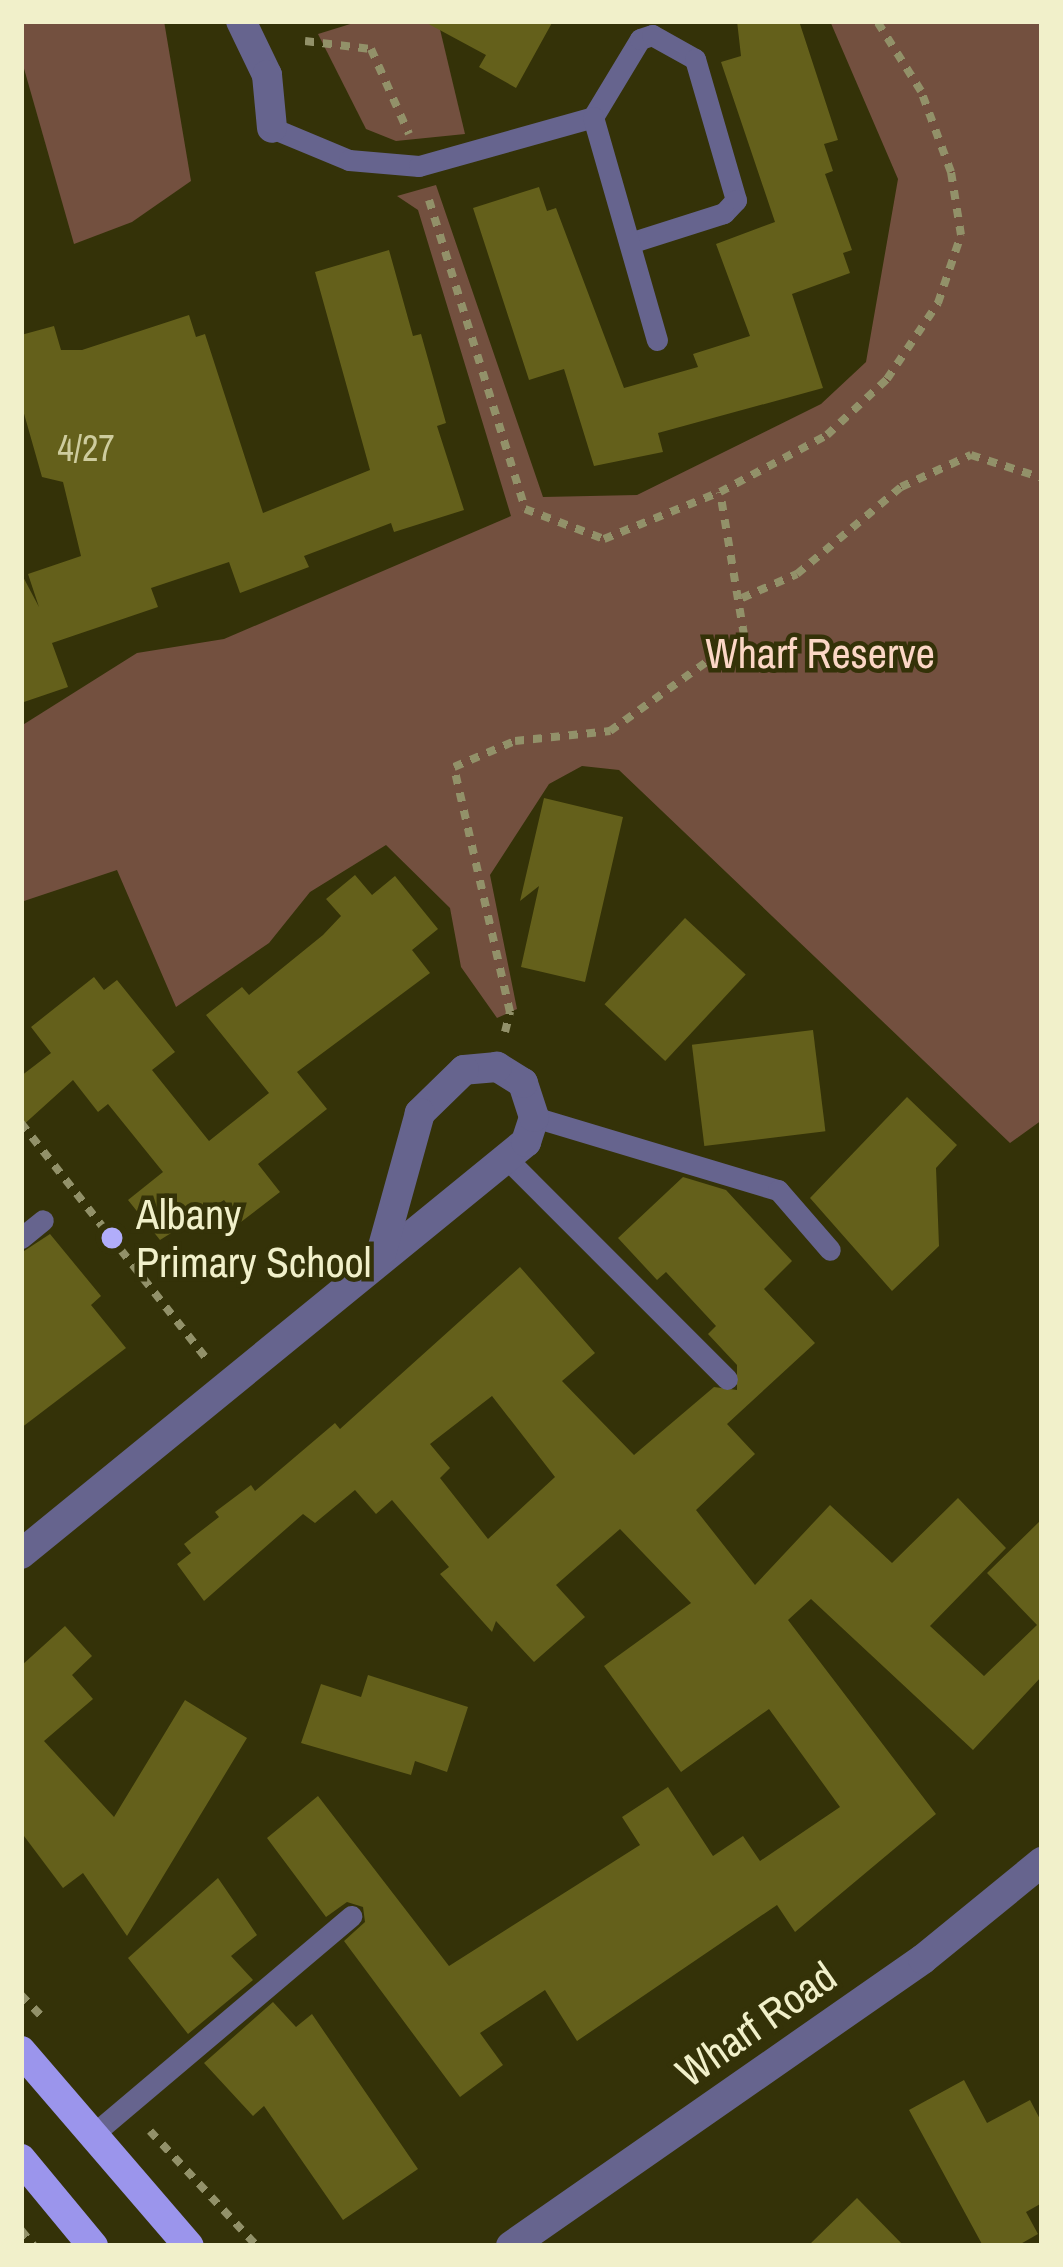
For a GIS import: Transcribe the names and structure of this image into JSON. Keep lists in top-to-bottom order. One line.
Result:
{"streets":{"street":["Wharf Road"]},"parks":["Wharf Reserve"],"places":["Albany Primary School"],"house_numbers":["4/27"]}
